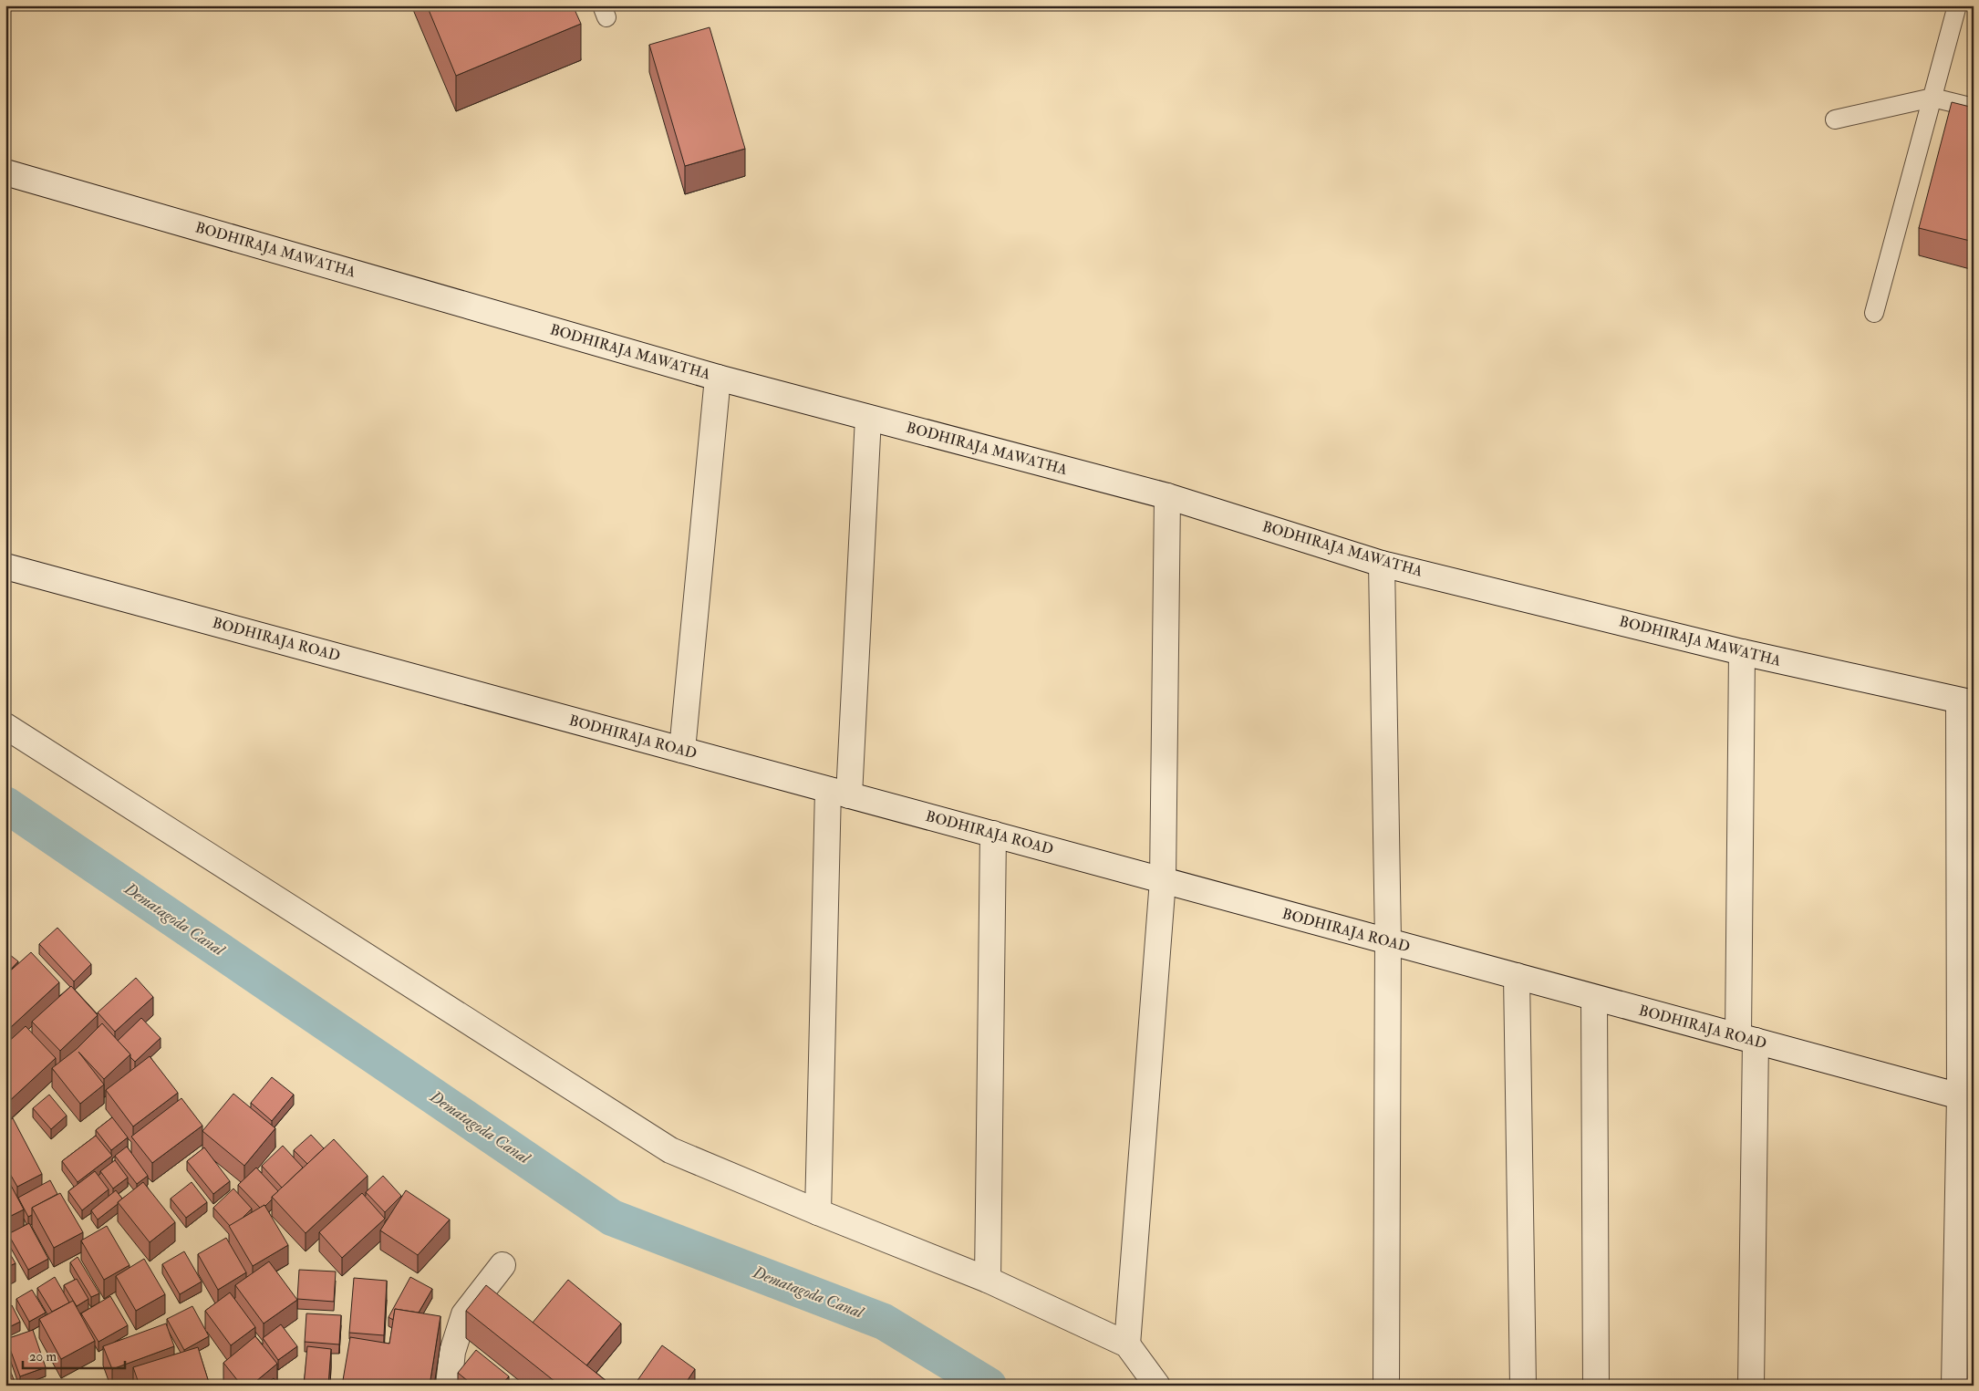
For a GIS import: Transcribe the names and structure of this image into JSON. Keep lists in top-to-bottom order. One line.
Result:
{"streets":{"street":["BODHIRAJA MAWATHA","BODHIRAJA ROAD"]},"water":["Dematagoda Canal"],"scale_bar":"20 m"}
